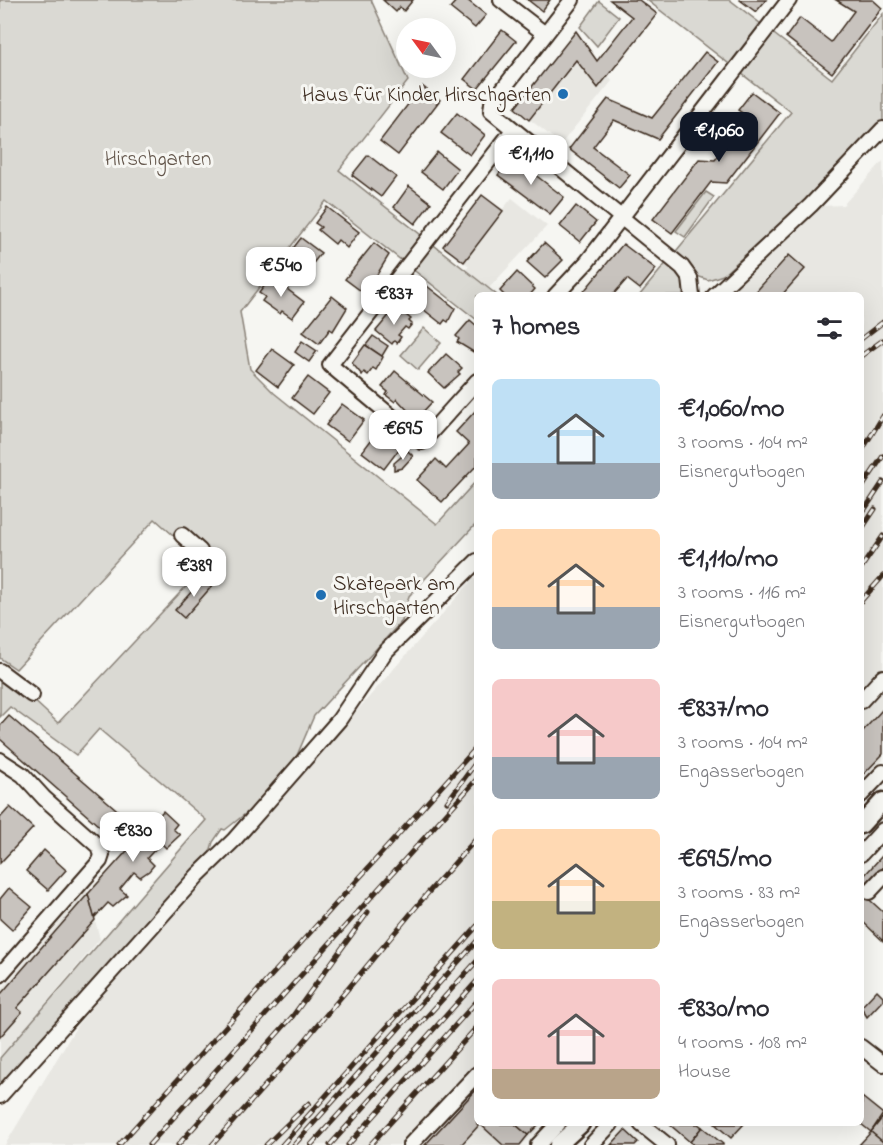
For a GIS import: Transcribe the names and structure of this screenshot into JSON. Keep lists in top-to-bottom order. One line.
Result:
{"parks":["Hirschgarten"],"places":["Haus für Kinder Hirschgarten","Skatepark am Hirschgarten"],"north":"top left","page":{"price":["€1,060","€1,110","€540","€837","€695","€389","€830"],"heading":"7 homes","list":[{"name":"€1,060/mo","note":"3 rooms · 104 m² · Eisnergutbogen"},{"name":"€1,110/mo","note":"3 rooms · 116 m² · Eisnergutbogen"},{"name":"€837/mo","note":"3 rooms · 104 m² · Engasserbogen"},{"name":"€695/mo","note":"3 rooms · 83 m² · Engasserbogen"},{"name":"€830/mo","note":"4 rooms · 108 m² · House"}]}}
